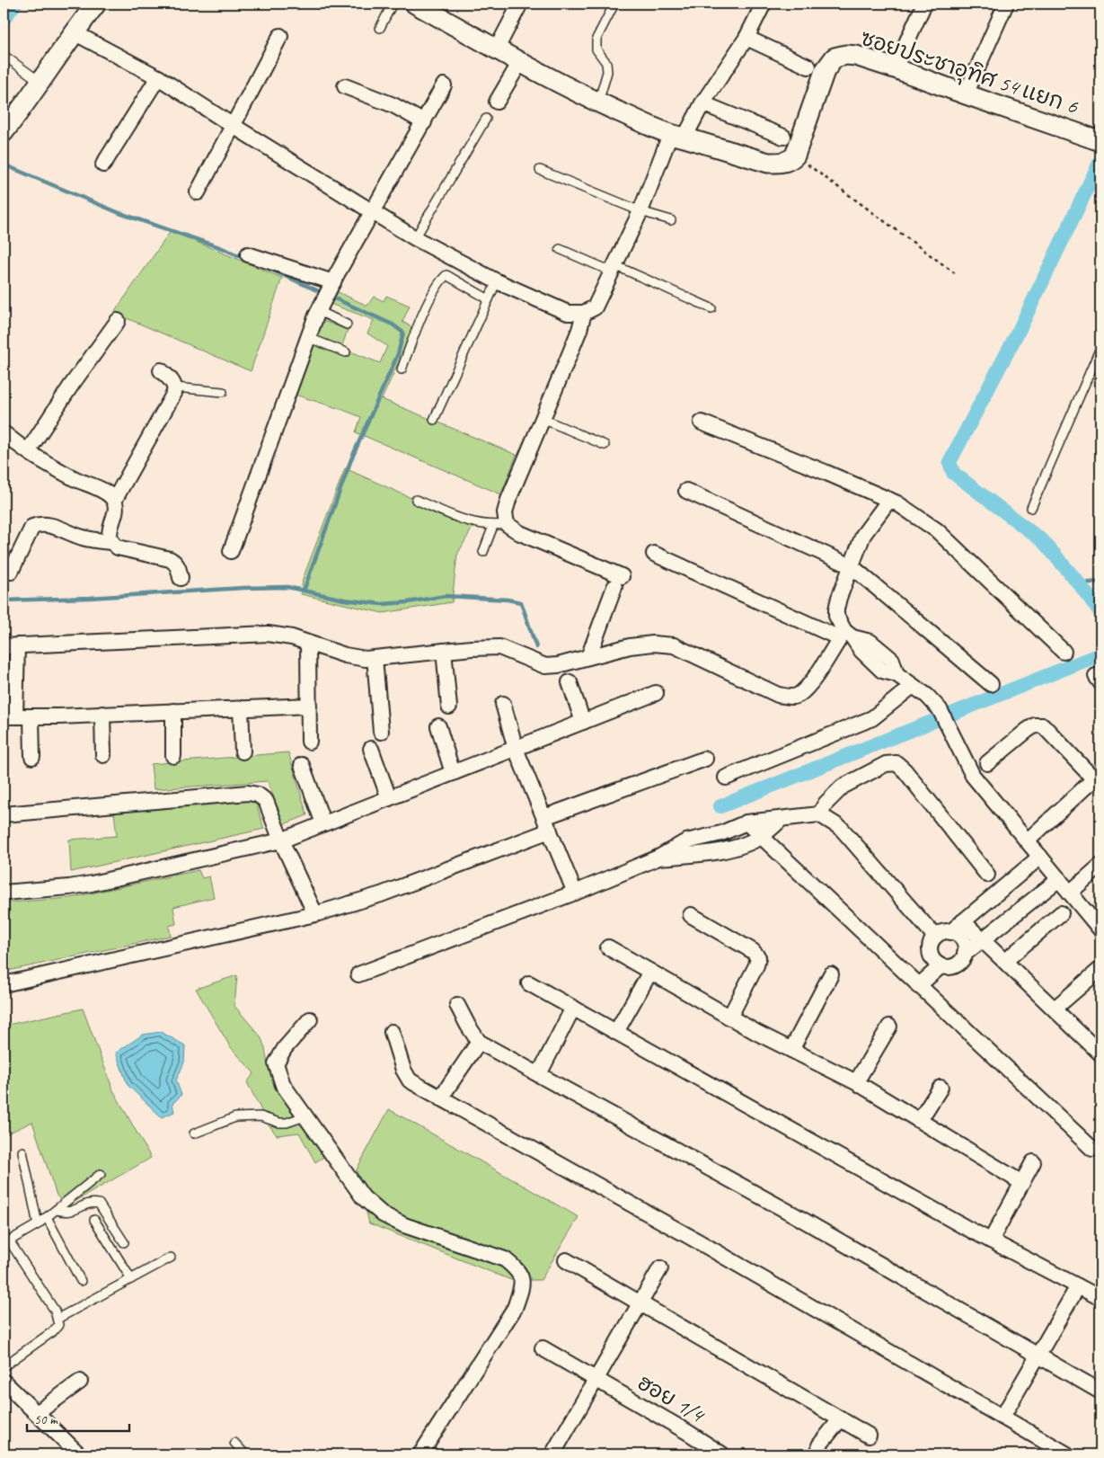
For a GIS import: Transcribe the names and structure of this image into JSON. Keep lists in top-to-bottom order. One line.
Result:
{"streets":{"street":["ซอยประชาอุทิศ 54 แยก 6","ฮอย 1/4"]},"scale_bar":"50 m"}
